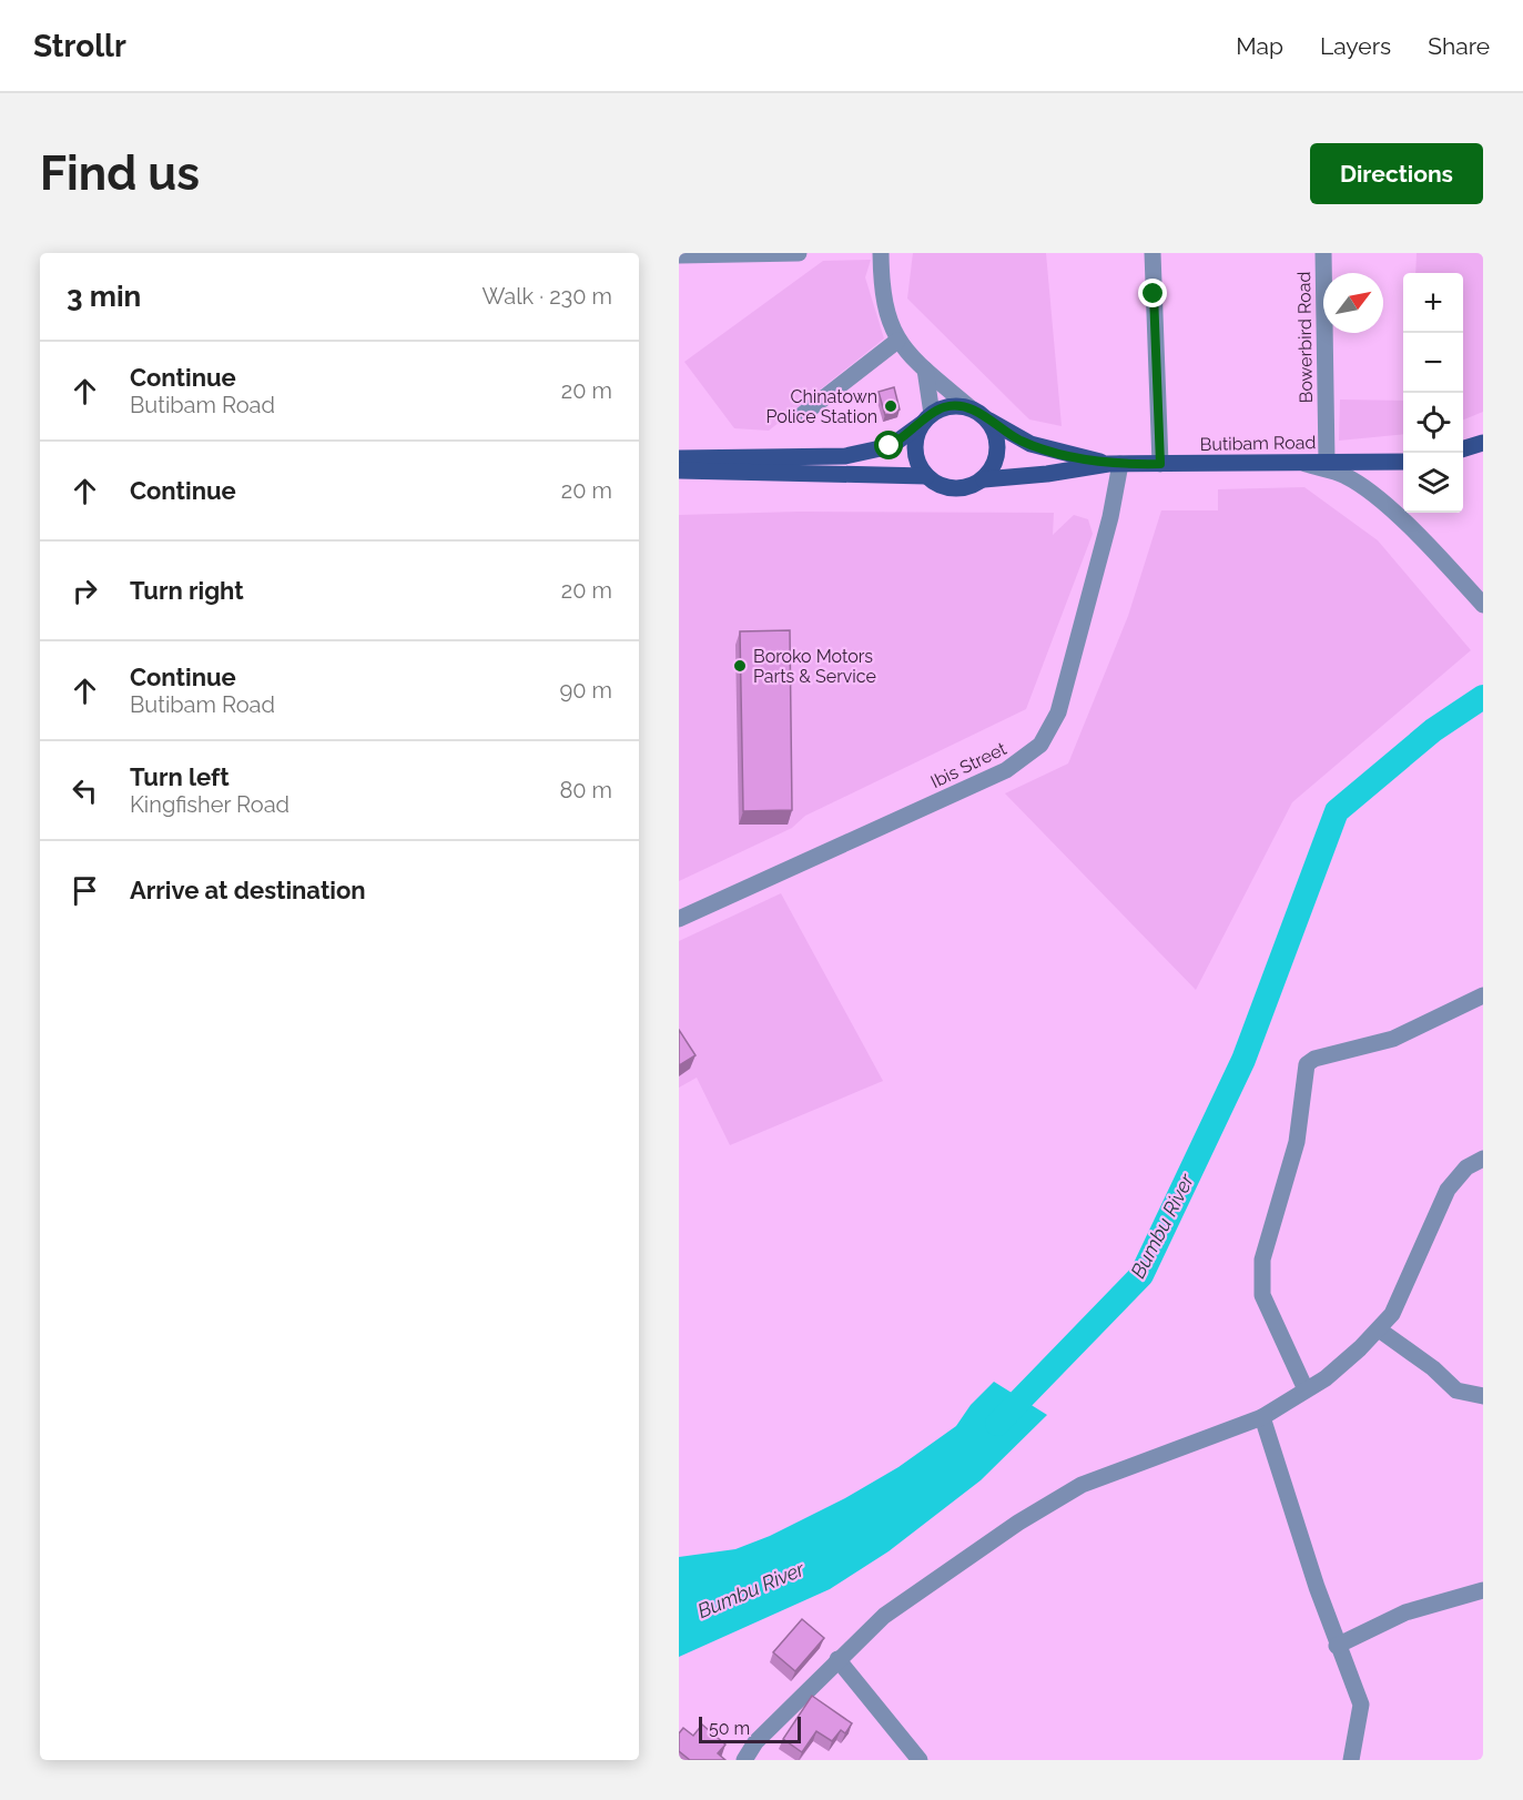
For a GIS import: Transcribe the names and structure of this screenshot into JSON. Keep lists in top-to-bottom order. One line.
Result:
{"streets":{"main road":["Butibam Road"],"street":["Bowerbird Road","Ibis Street"]},"crossings":[["Bowerbird Road","Butibam Road"],["Butibam Road","Ibis Street"]],"water":["Bumbu River"],"places":["Chinatown Police Station","Boroko Motors Parts & Service"],"scale_bar":"50 m","north":"top right","page":{"header":"Strollr","nav":["Map","Layers","Share"],"buttons":"Directions","title":"Find us","heading":["3 min","Walk · 230 m"],"map_buttons":["+","−"],"list":[["Continue","Butibam Road","20 m"],["Continue","20 m"],["Turn right","20 m"],["Continue","Butibam Road","90 m"],["Turn left","Kingfisher Road","80 m"],"Arrive at destination"],"scale":"50 m"}}
